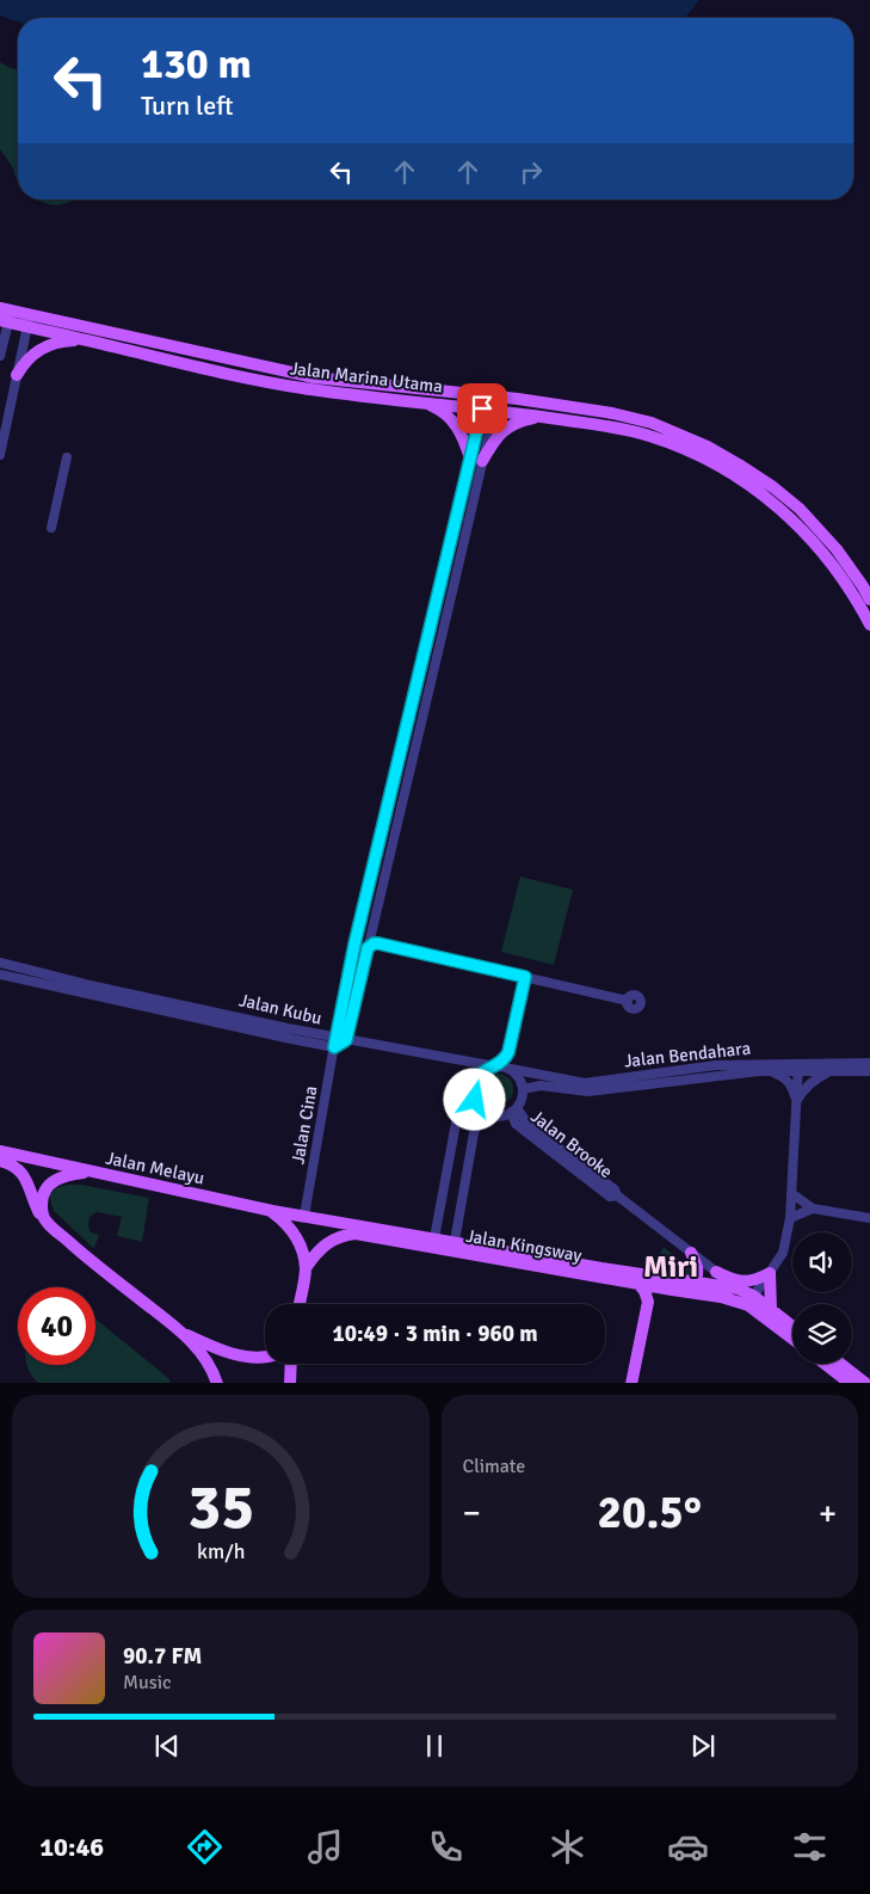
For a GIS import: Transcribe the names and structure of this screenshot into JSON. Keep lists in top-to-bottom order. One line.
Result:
{"streets":{"main road":["Jalan Marina Utama","Jalan Melayu","Jalan Kingsway"],"street":["Jalan Kubu","Jalan Bendahara","Jalan Cina","Jalan Brooke"]},"crossings":[["Jalan Kubu","Jalan Cina"],["Jalan Bendahara","Jalan Brooke"],["Jalan Cina","Jalan Melayu"],["Jalan Cina","Jalan Kingsway"],["Jalan Brooke","Jalan Kingsway"],["Jalan Melayu","Jalan Kingsway"]],"districts":["Miri"],"page":{"turn":["130 m","Turn left"],"limit":"40","trip":"10:49 · 3 min · 960 m","tile":"Climate","heat":["−","20.5°","+"],"song":["90.7 FM","Music"],"tabs":"10:46","gauge":["35","km/h"]}}
